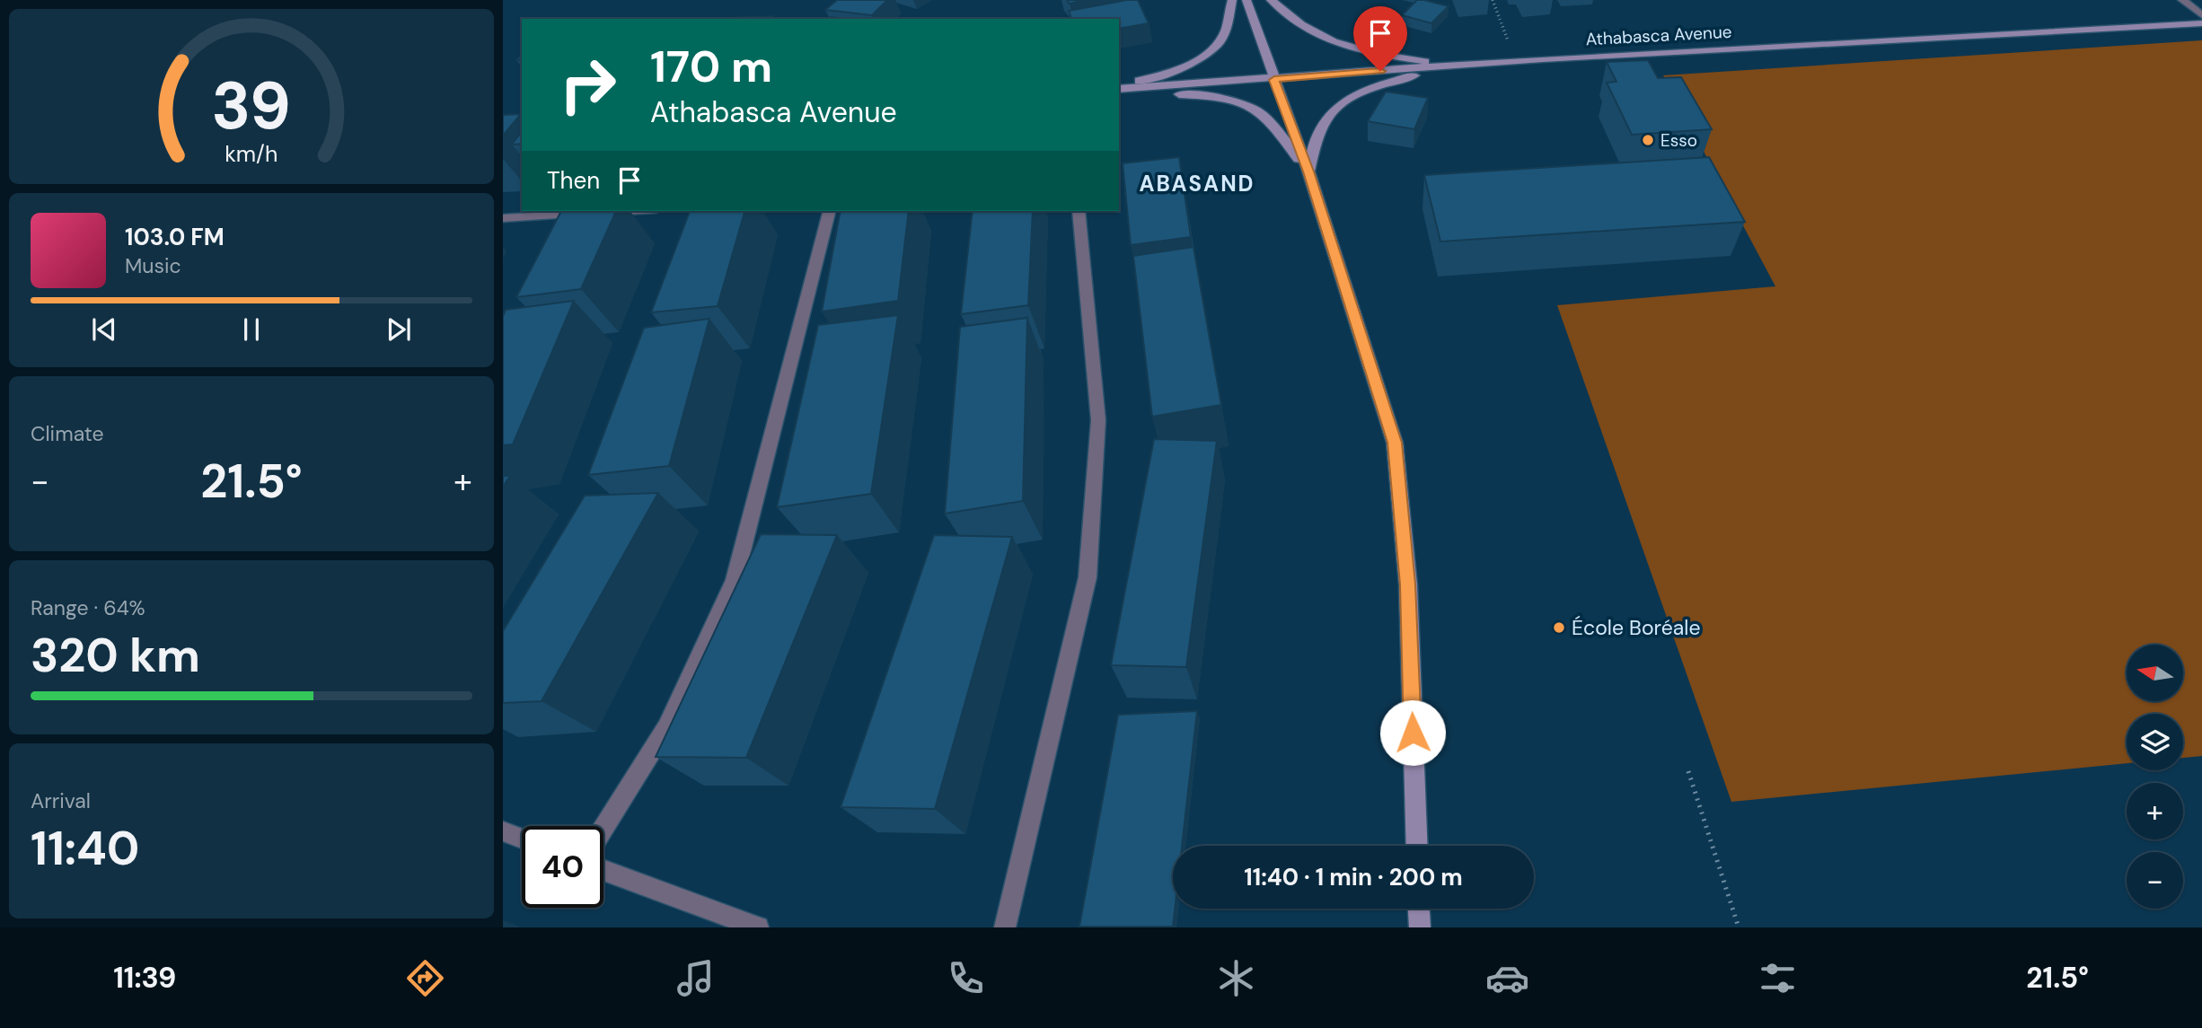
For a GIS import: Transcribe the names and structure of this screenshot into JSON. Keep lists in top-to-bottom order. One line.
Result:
{"streets":{"street":["Athabasca Avenue"]},"districts":["ABASAND"],"places":["Esso","École Boréale"],"north":"left","page":{"turn":["170 m","Athabasca Avenue"],"then":"Then","song":["103.0 FM","Music"],"tile":["Climate",["Range · 64%","320 km"],["Arrival","11:40"]],"heat":["−","21.5°","+"],"map_buttons":["+","−"],"limit":"40","trip":"11:40 · 1 min · 200 m","tabs":["11:39","21.5°"],"gauge":["39","km/h"]}}
